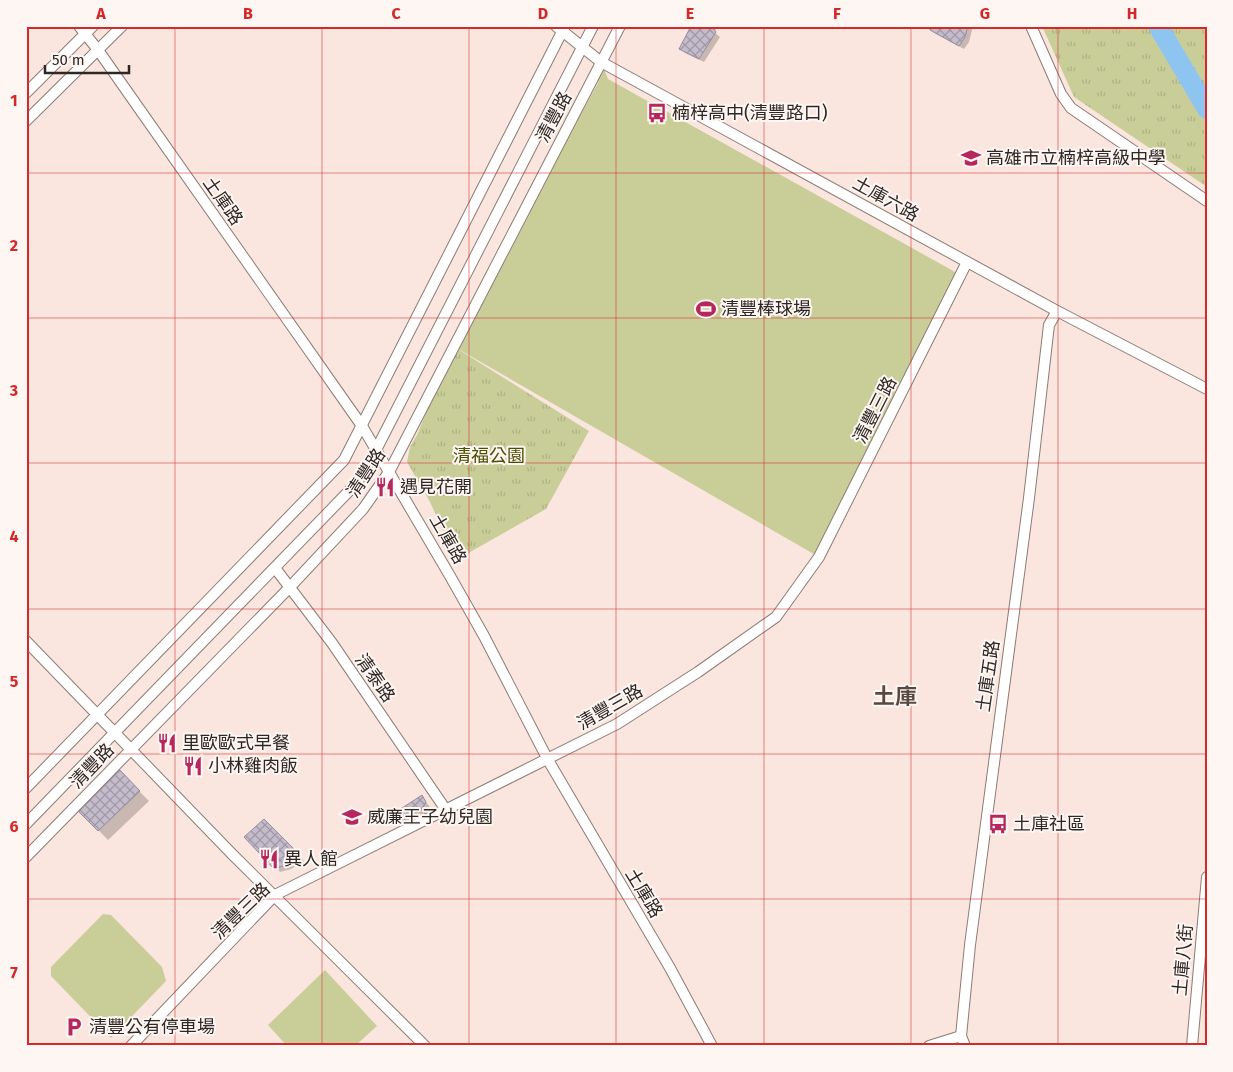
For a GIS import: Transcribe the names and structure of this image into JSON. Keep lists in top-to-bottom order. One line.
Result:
{"streets":{"street":["清豐路","土庫六路","土庫路","清豐三路","土庫五路","清泰路","土庫八街"]},"crossings":[["清豐路","土庫六路"],["清豐路","土庫路"],["清豐路","清泰路"],["土庫六路","清豐三路"],["土庫六路","土庫五路"],["土庫路","清豐三路"],["清豐三路","清泰路"]],"districts":["土庫"],"parks":["清福公園"],"places":{"bus stop":["楠梓高中(清豐路口)","土庫社區"],"school or university":["高雄市立楠梓高級中學","威廉王子幼兒園"],"sports":["清豐棒球場"],"restaurant":["遇見花開","里歐歐式早餐","小林雞肉飯","異人館"],"parking":["清豐公有停車場"]},"scale_bar":"50 m","grid":{"columns":["A","B","C","D","E","F","G","H"],"rows":["1","2","3","4","5","6","7"]}}
